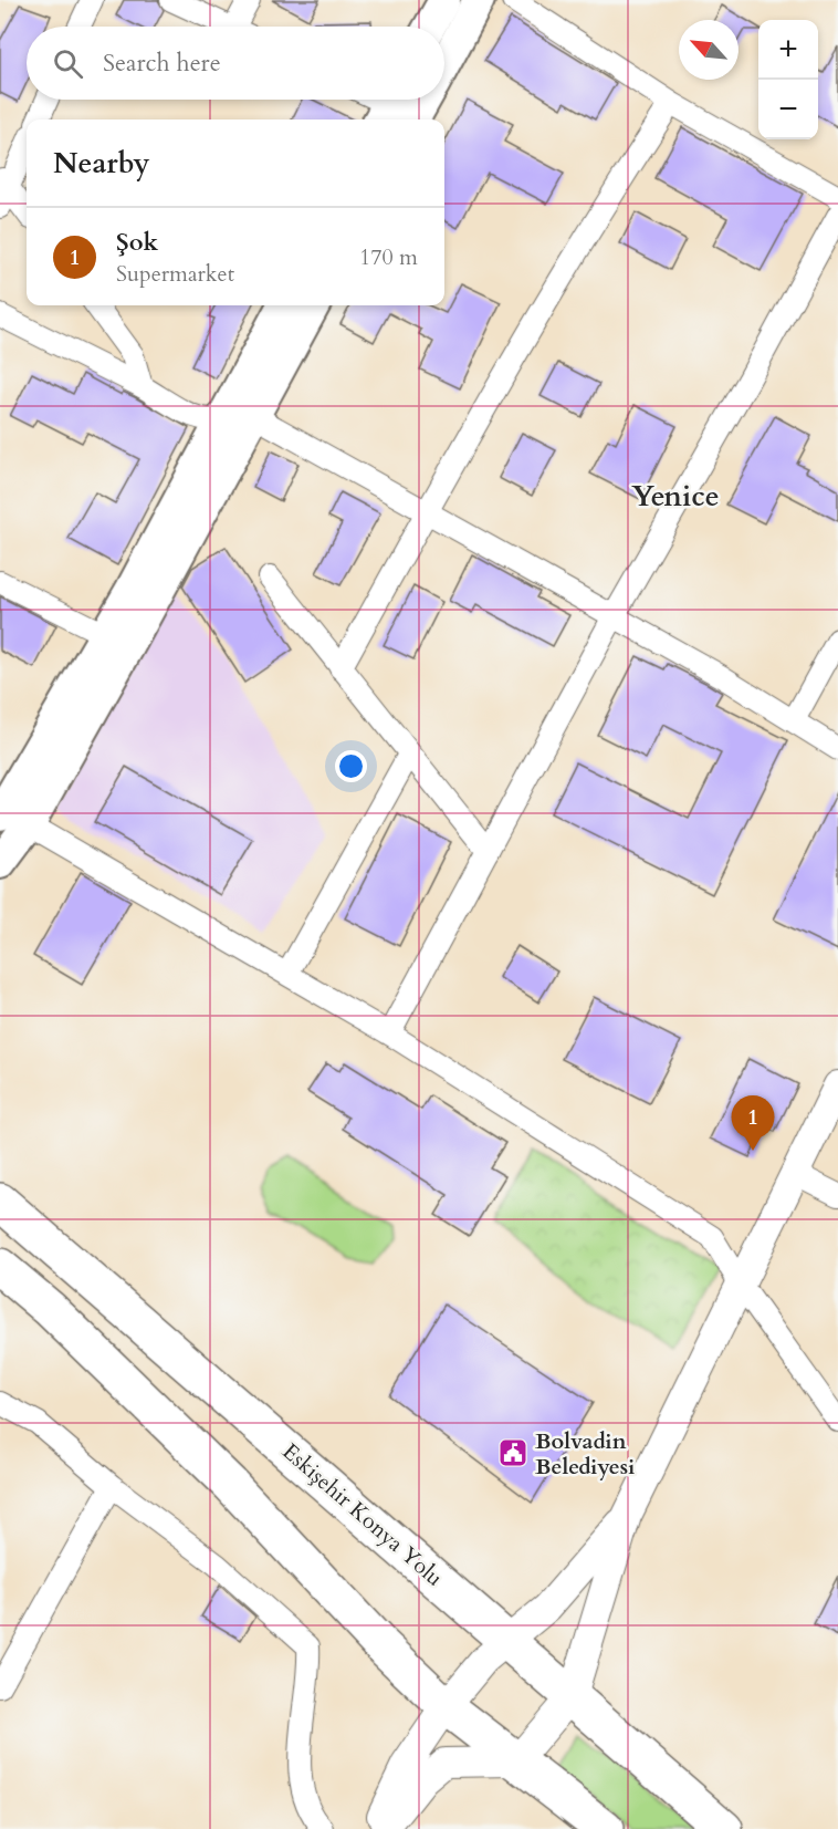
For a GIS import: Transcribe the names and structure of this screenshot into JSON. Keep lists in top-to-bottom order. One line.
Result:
{"streets":{"highway":["Eskişehir Konya Yolu"]},"districts":["Yenice"],"places":{"public building":["Bolvadin Belediyesi"]},"north":"top left","page":{"map_buttons":["+","−"],"search":"Search here","heading":"Nearby","list":[{"mark":"1","name":"Şok","note":"Supermarket","value":"170 m"}],"pins":"1"}}
